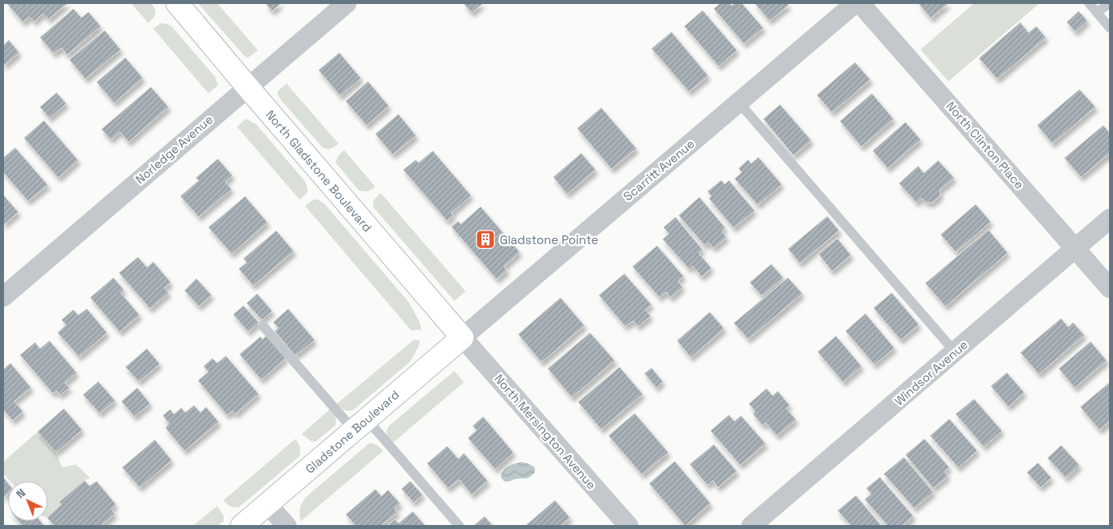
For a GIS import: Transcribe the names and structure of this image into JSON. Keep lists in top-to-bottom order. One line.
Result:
{"streets":{"street":["North Clinton Place","Norledge Avenue","Scarritt Avenue","North Gladstone Boulevard","Windsor Avenue","Gladstone Boulevard","North Mersington Avenue"]},"crossings":[["North Clinton Place","Windsor Avenue"],["Norledge Avenue","North Gladstone Boulevard"],["Scarritt Avenue","North Gladstone Boulevard"],["Scarritt Avenue","Gladstone Boulevard"],["Scarritt Avenue","North Mersington Avenue"],["North Gladstone Boulevard","Gladstone Boulevard"],["North Gladstone Boulevard","North Mersington Avenue"],["Gladstone Boulevard","North Mersington Avenue"]],"places":{"building":["Gladstone Pointe"]},"north":"top left"}
